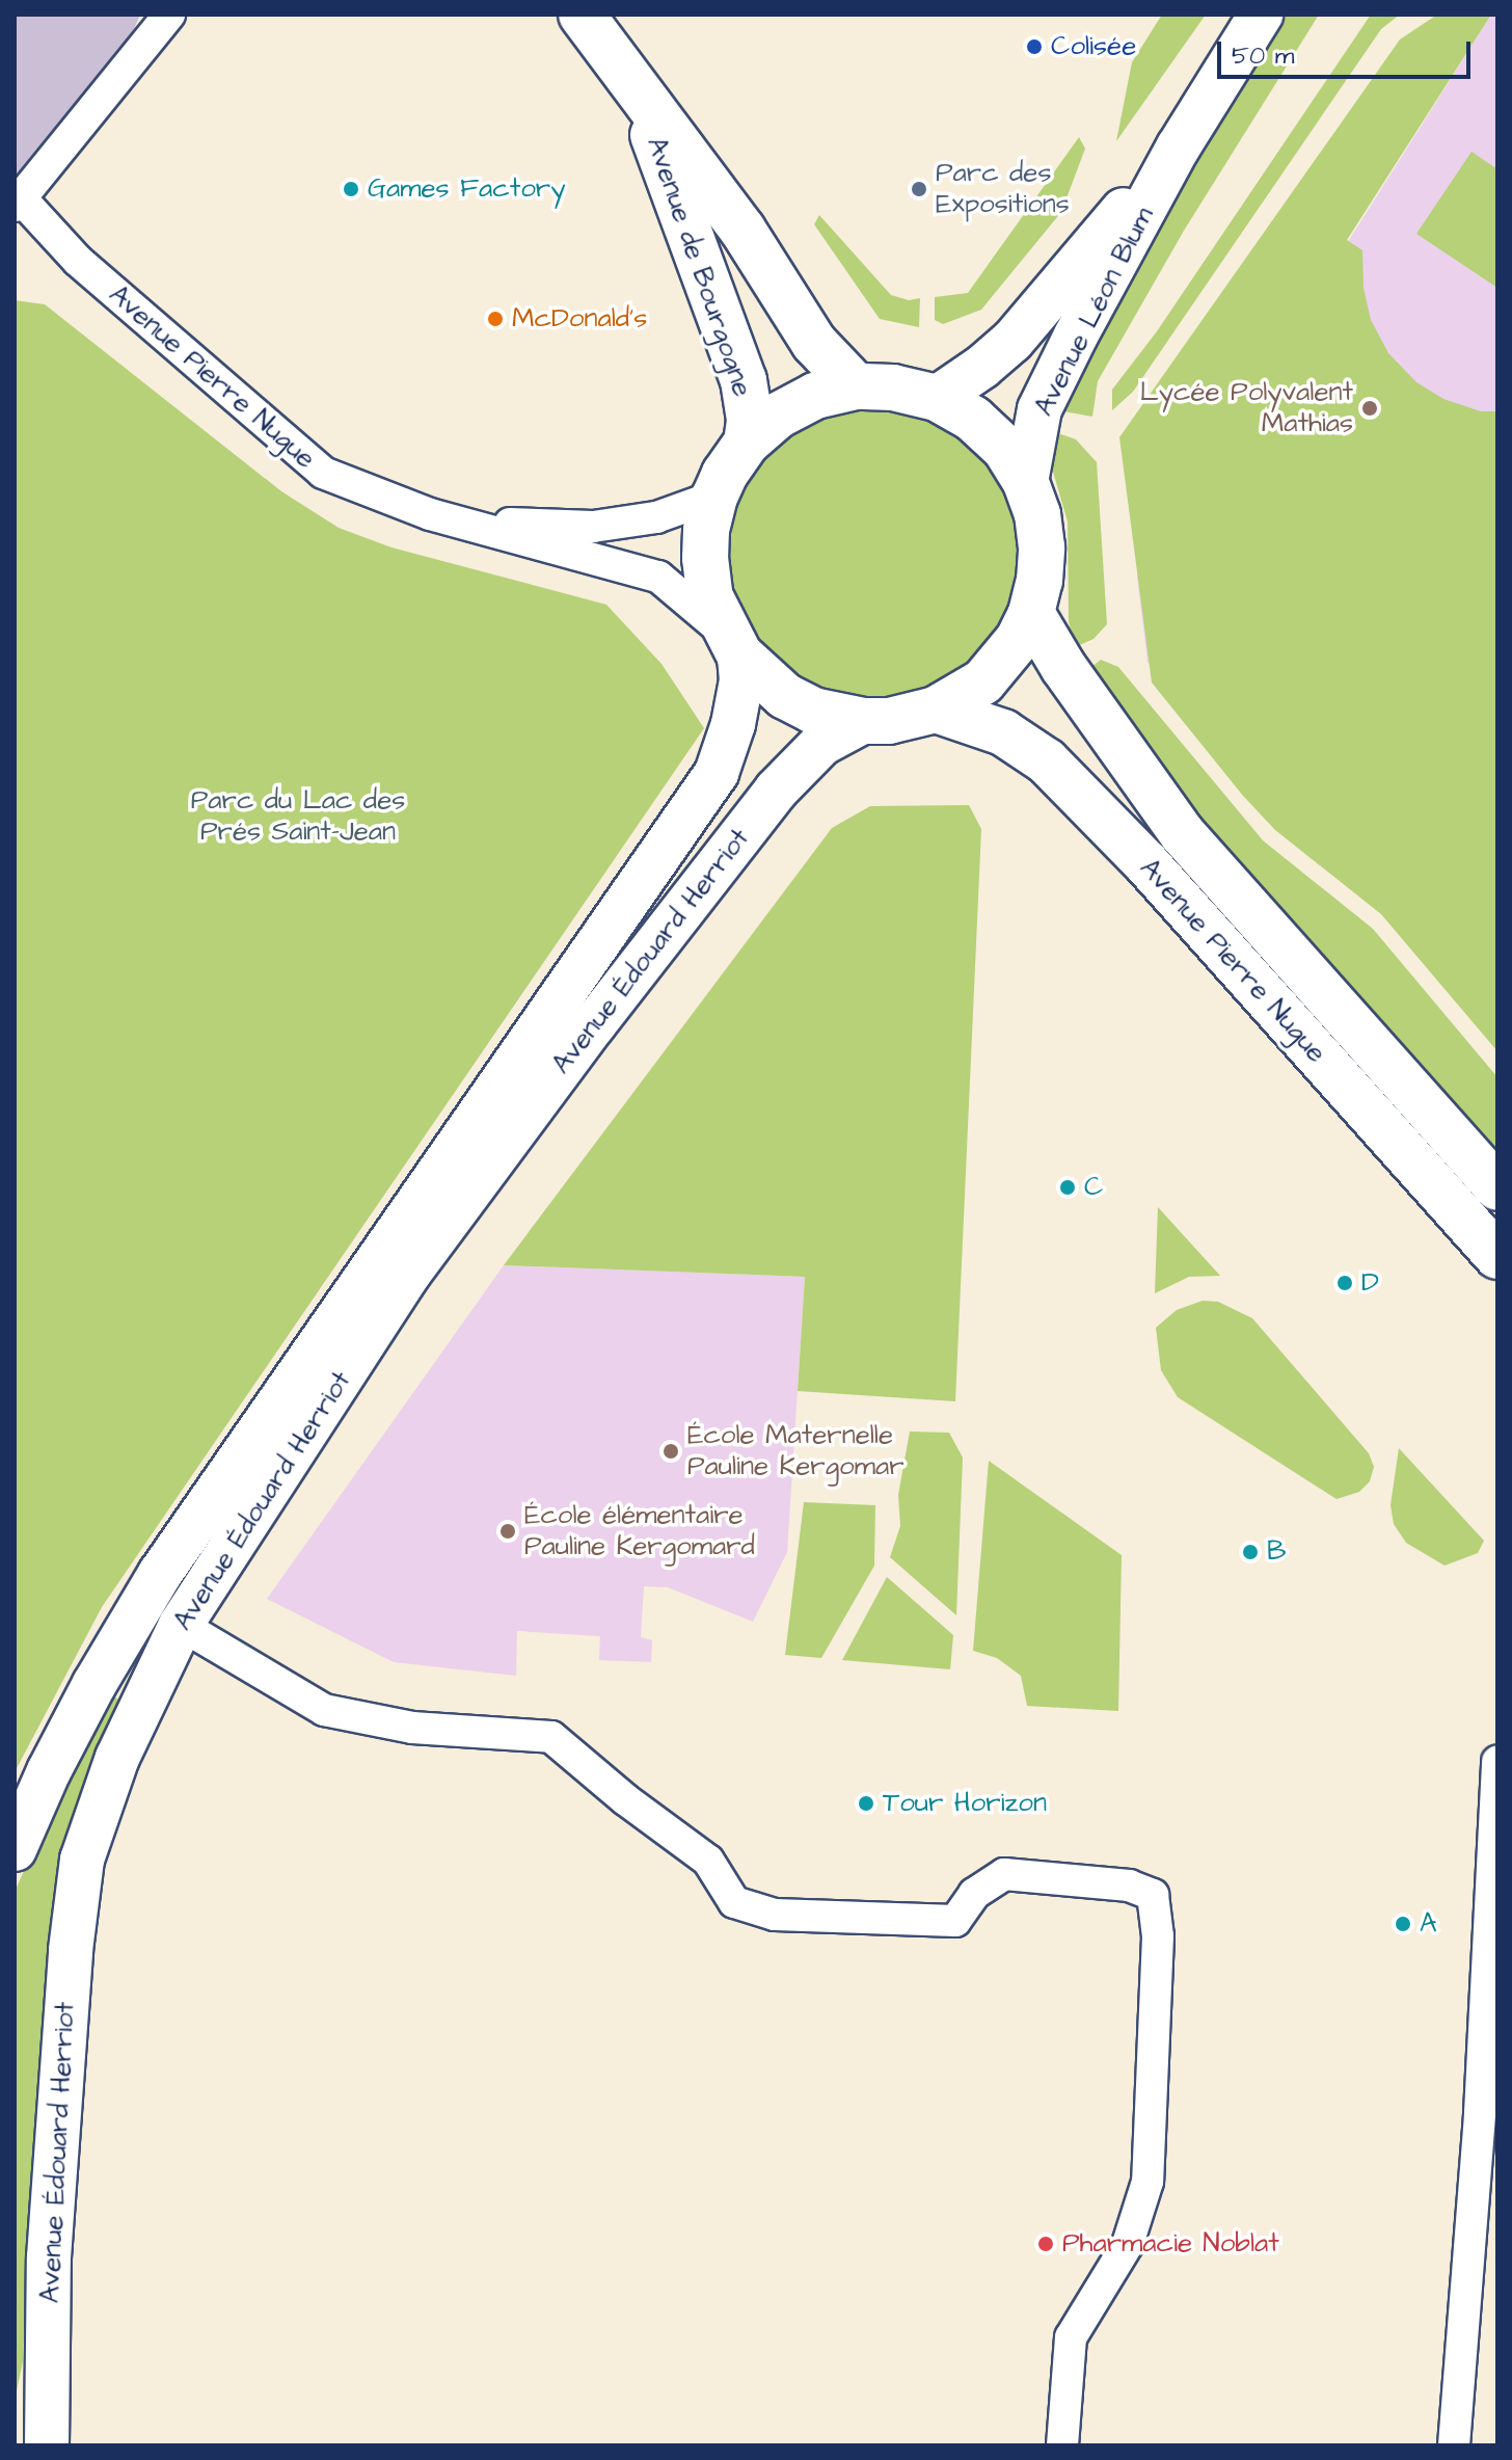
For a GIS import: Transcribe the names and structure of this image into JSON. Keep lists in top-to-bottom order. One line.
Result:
{"streets":{"main road":["Avenue de Bourgogne","Avenue Léon Blum","Avenue Pierre Nugue","Avenue Édouard Herriot"]},"crossings":[["Avenue de Bourgogne","Avenue Pierre Nugue"],["Avenue Léon Blum","Avenue Pierre Nugue"],["Avenue Pierre Nugue","Avenue Édouard Herriot"]],"parks":["Parc du Lac des Prés Saint-Jean"],"places":["Colisée","Games Factory","Parc des Expositions","McDonald's","Lycée Polyvalent Mathias","C","D","École Maternelle Pauline Kergomar","École élémentaire Pauline Kergomard","B","Tour Horizon","A","Pharmacie Noblat"],"scale_bar":"50 m"}
